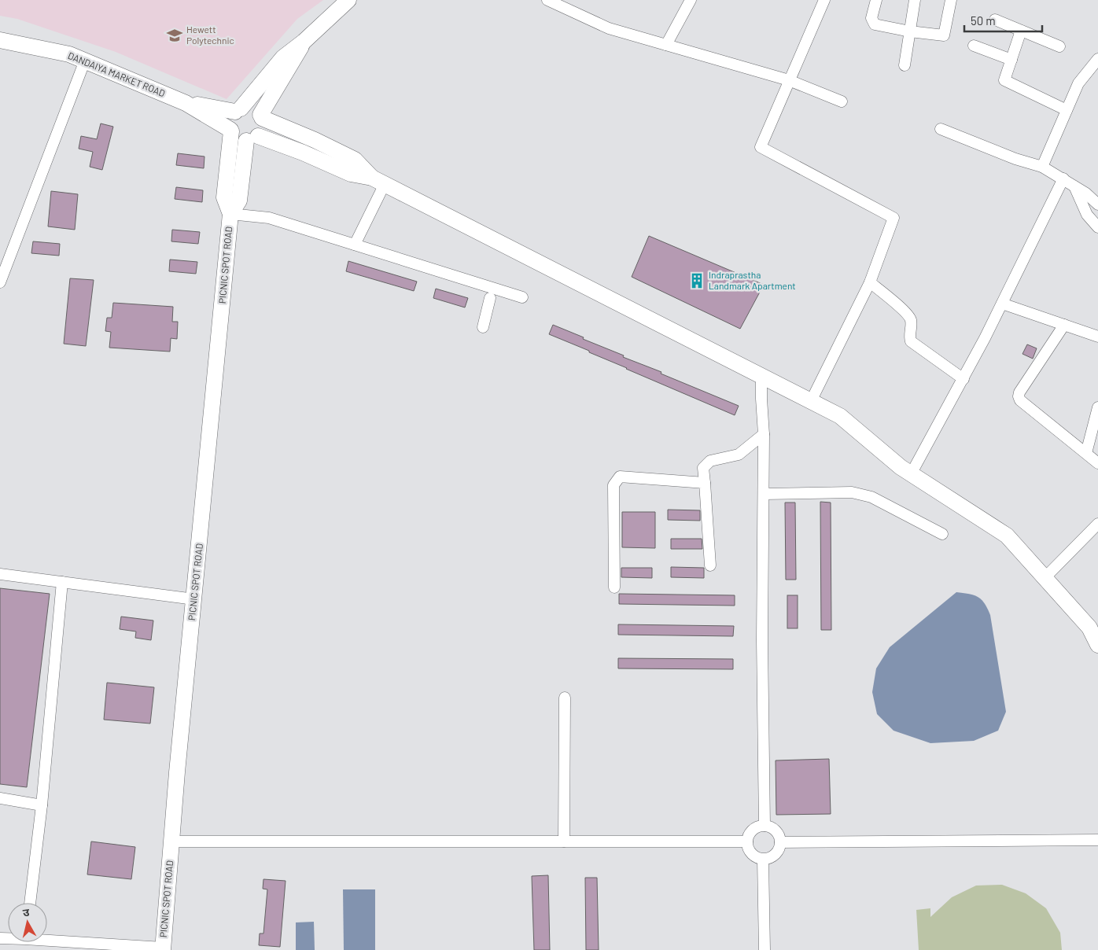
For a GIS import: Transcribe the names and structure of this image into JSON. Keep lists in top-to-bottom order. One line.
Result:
{"streets":{"street":["DANDAIYA MARKET ROAD","PICNIC SPOT ROAD"]},"places":{"school or university":["Hewett Polytechnic"],"building":["Indraprastha Landmark Apartment"]},"scale_bar":"50 m","north":"top"}
